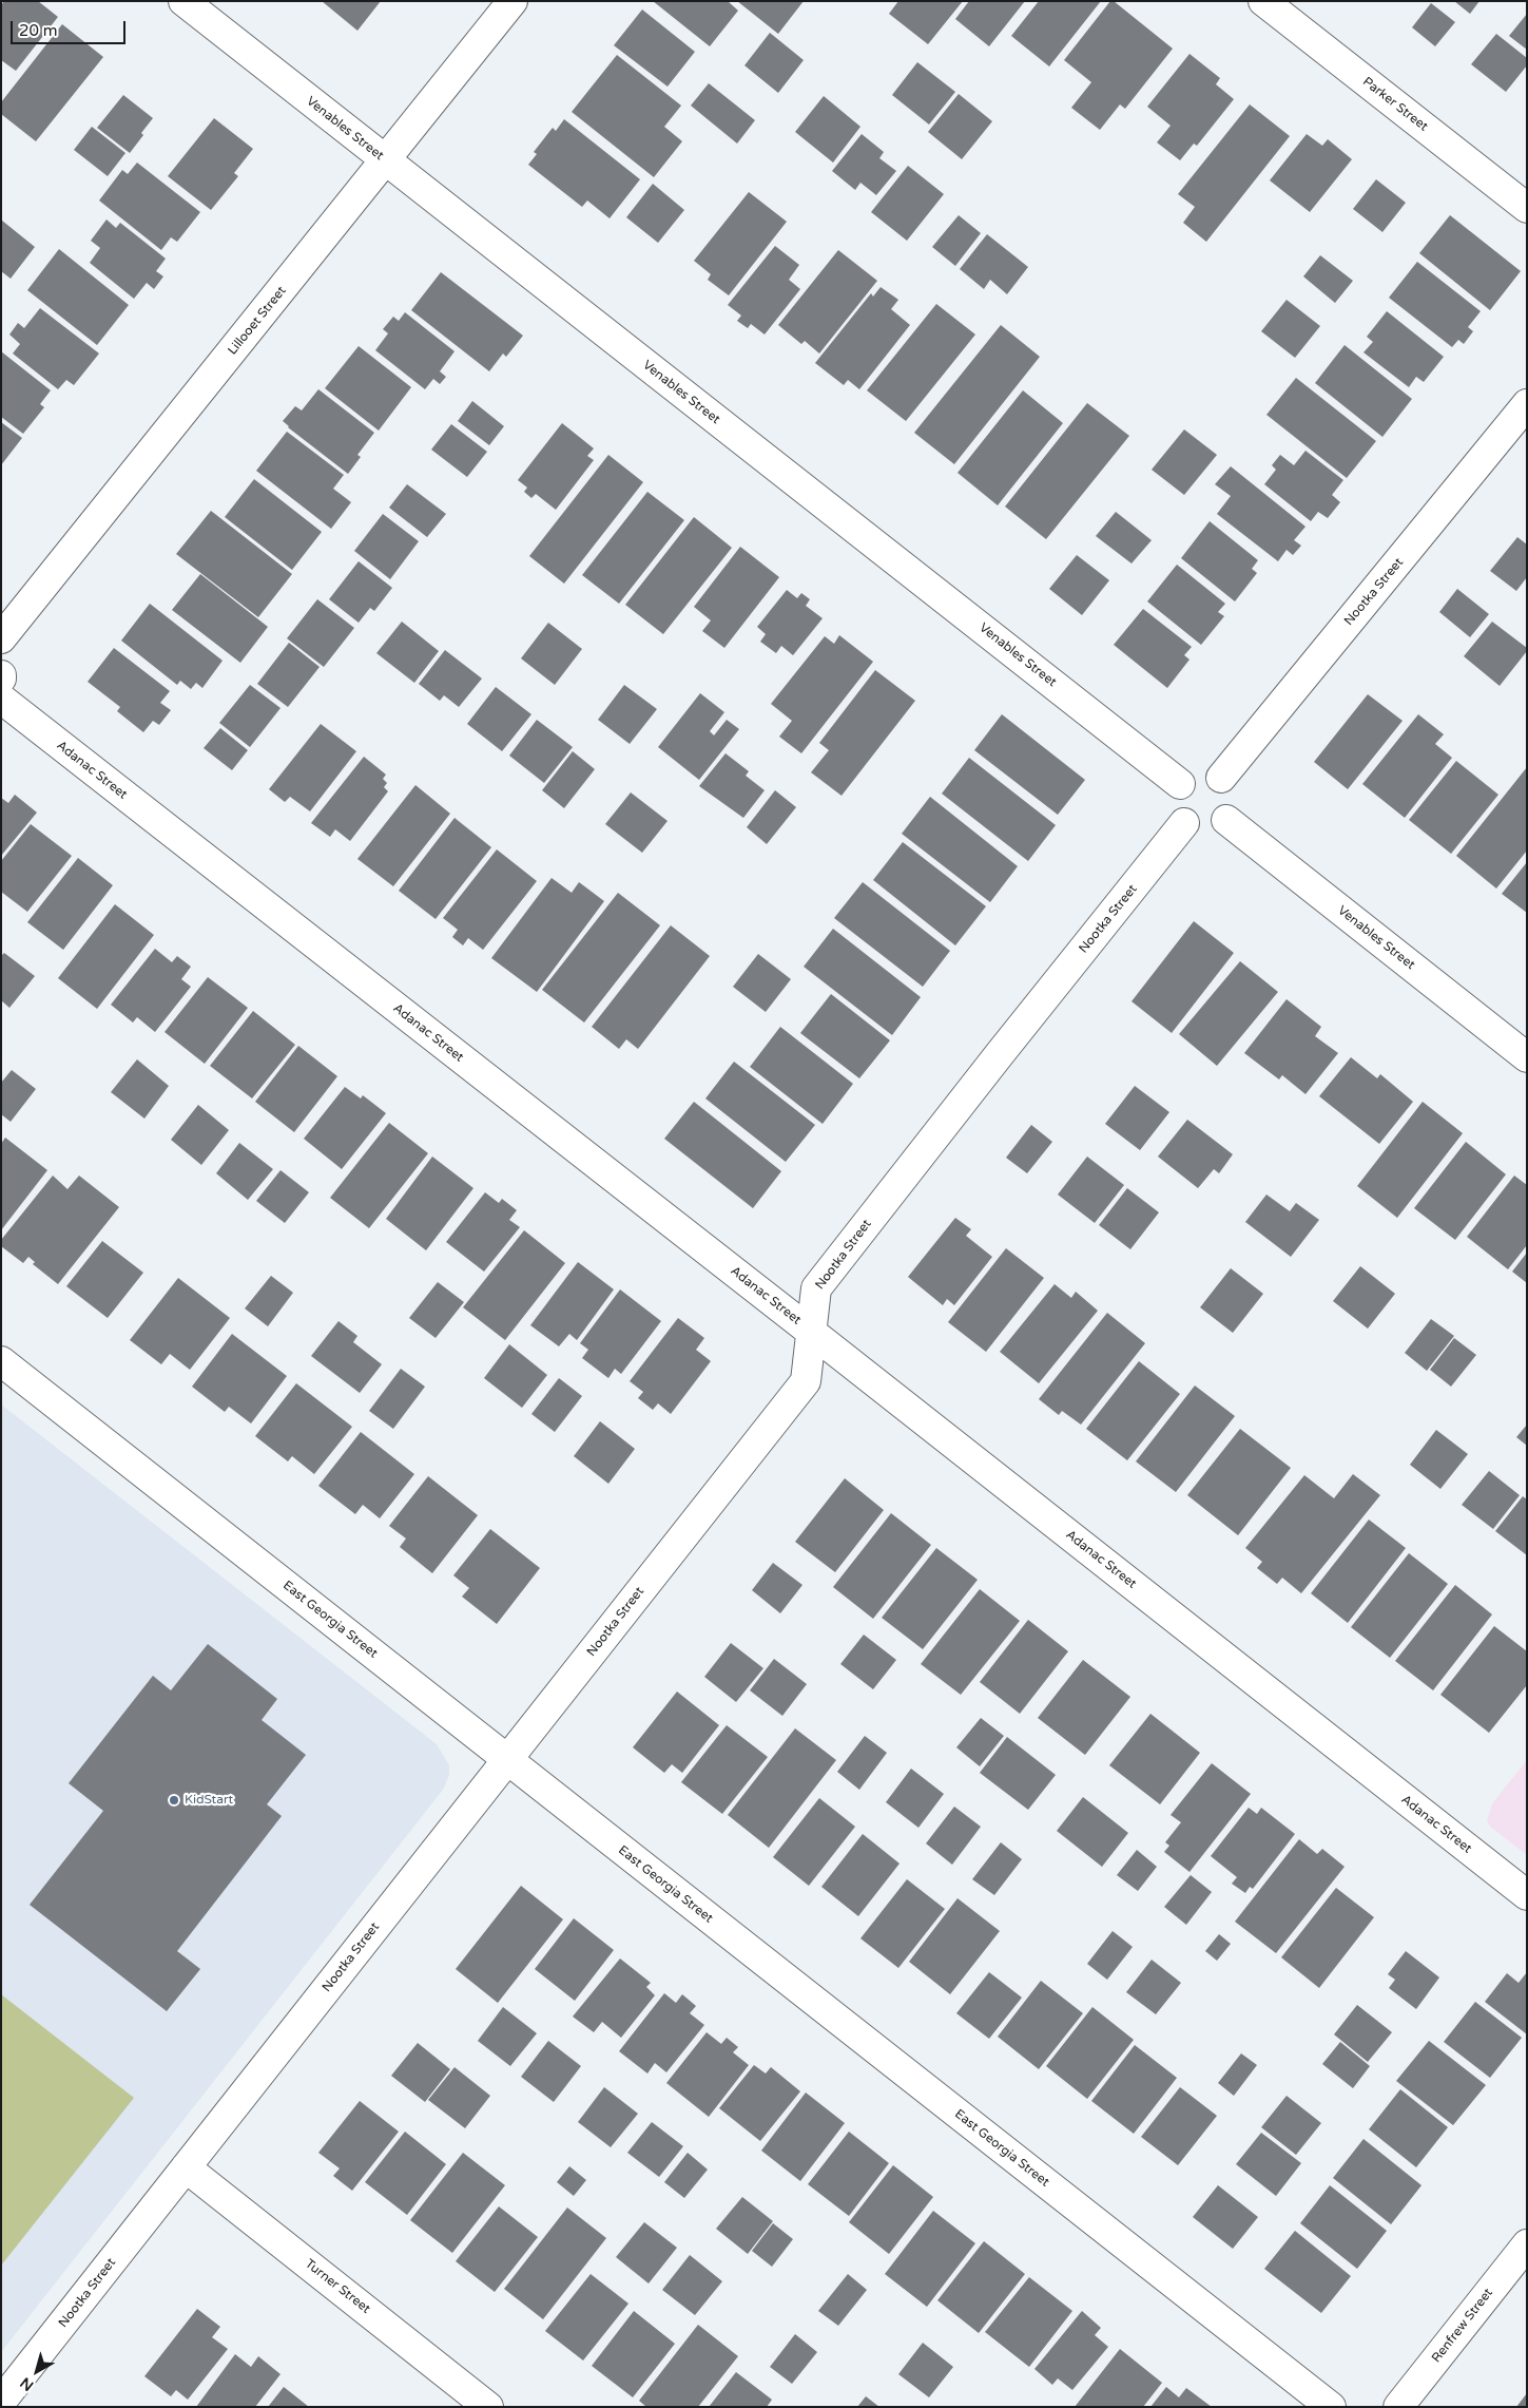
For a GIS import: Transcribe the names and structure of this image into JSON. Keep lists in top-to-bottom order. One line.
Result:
{"streets":{"street":["Parker Street","Venables Street","Lillooet Street","Nootka Street","Adanac Street","East Georgia Street","Turner Street","Renfrew Street"]},"crossings":[["Venables Street","Lillooet Street"],["Venables Street","Nootka Street"],["Nootka Street","Adanac Street"],["Nootka Street","East Georgia Street"],["Nootka Street","Turner Street"]],"places":["KidStart"],"scale_bar":"20 m","north":"bottom left"}
